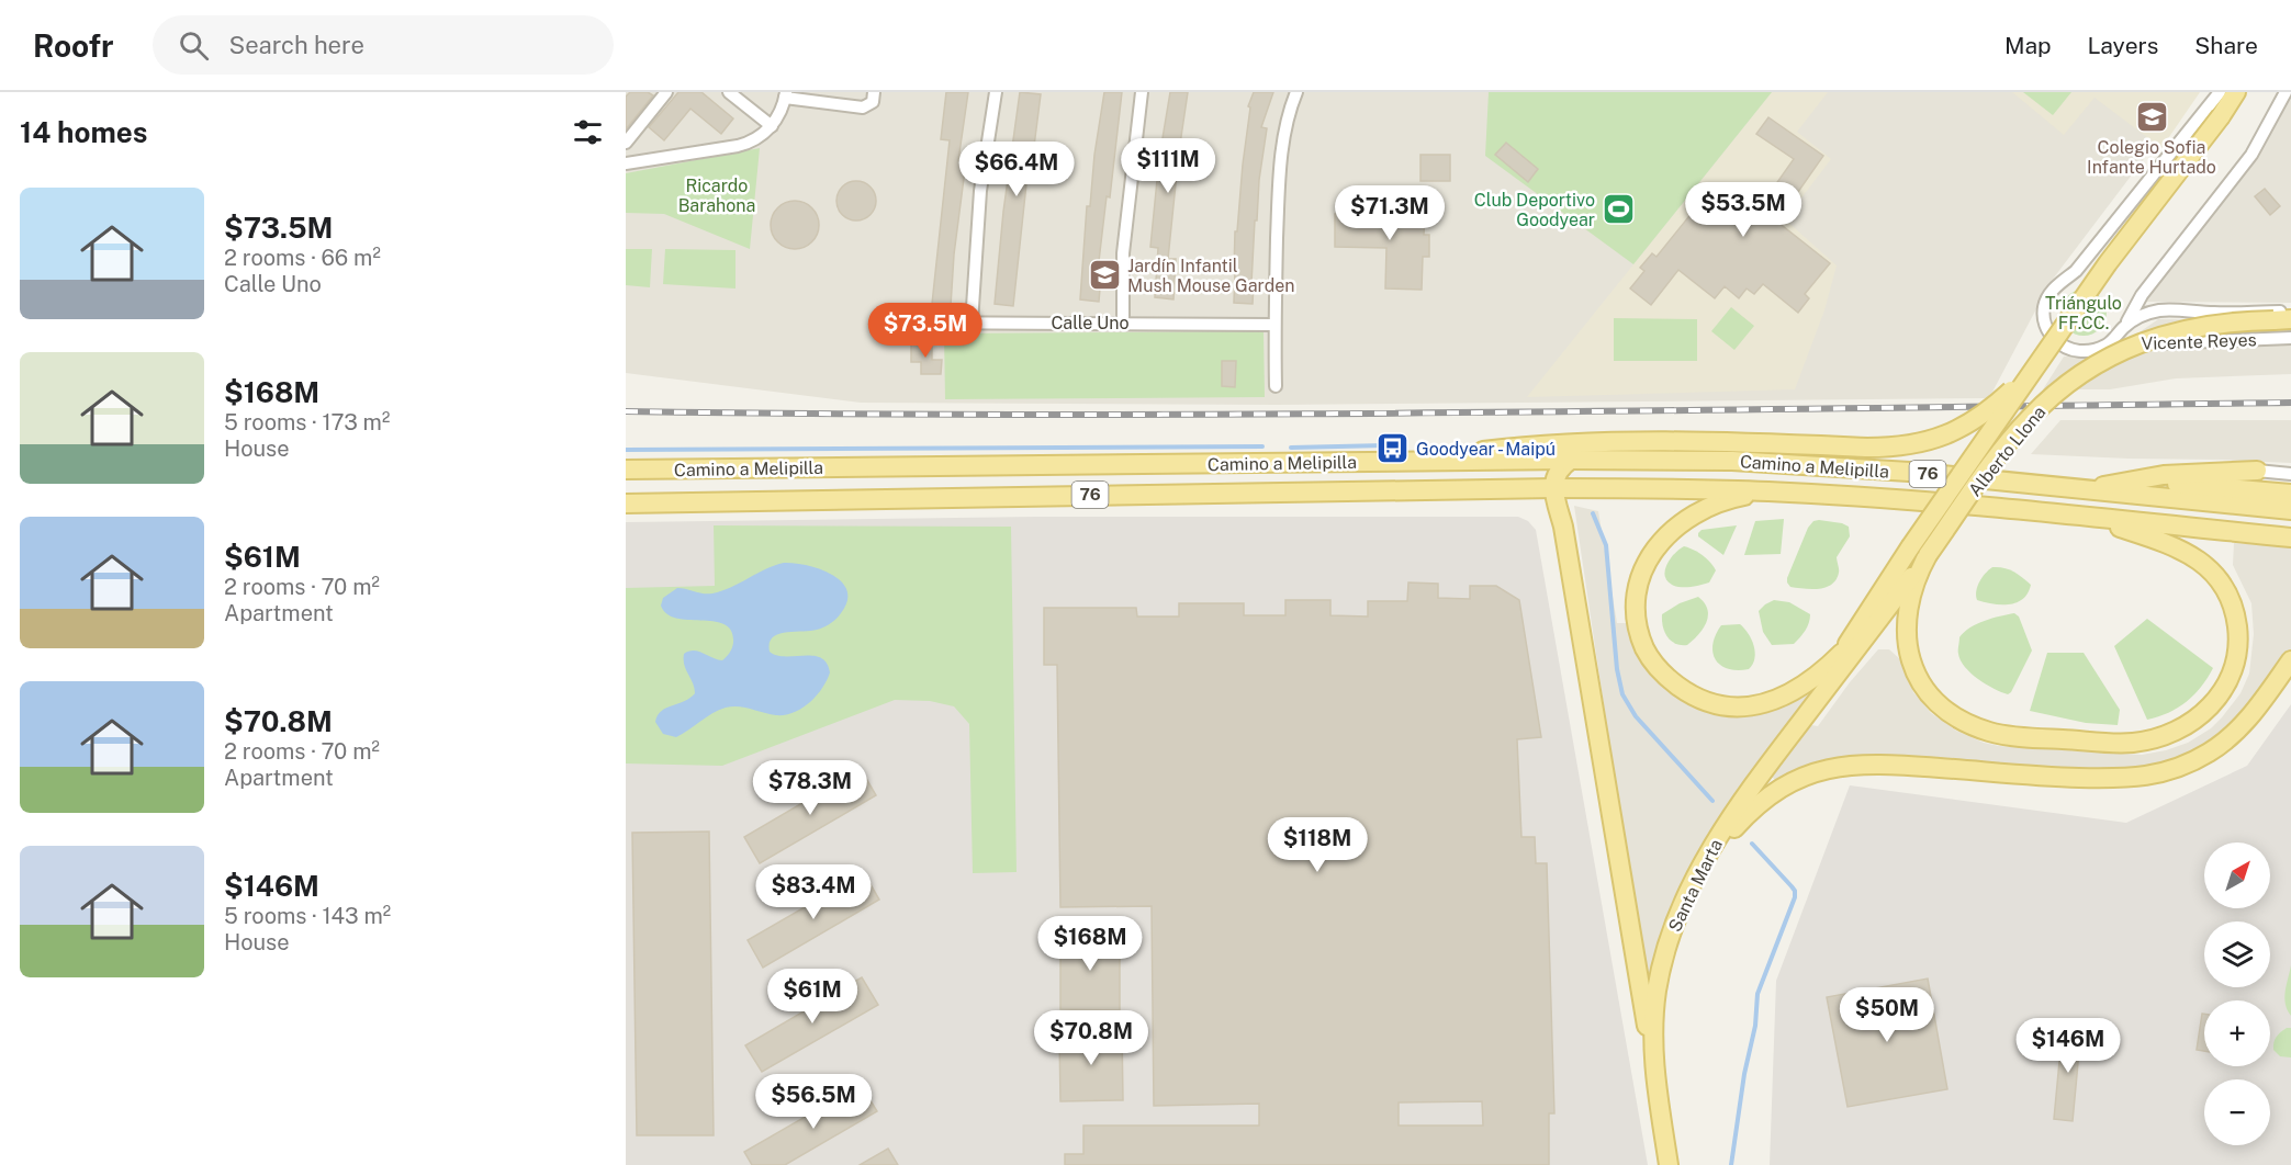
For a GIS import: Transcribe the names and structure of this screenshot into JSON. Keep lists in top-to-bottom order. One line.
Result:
{"streets":{"main road":["Alberto Llona","Camino a Melipilla","76","Santa Marta"],"street":["Calle Uno","Vicente Reyes"]},"crossings":[["Alberto Llona","Santa Marta"]],"parks":["Ricardo Barahona","Triángulo FF.CC."],"places":{"school or university":["Colegio Sofia Infante Hurtado","Jardín Infantil Mush Mouse Garden"],"sports":["Club Deportivo Goodyear"],"bus stop":["Goodyear - Maipú"]},"north":"top right","page":{"header":"Roofr","search":"Search here","nav":["Map","Layers","Share"],"heading":"14 homes","price":["$111M","$66.4M","$53.5M","$71.3M","$73.5M","$78.3M","$118M","$83.4M","$168M","$61M","$50M","$70.8M","$146M","$56.5M"],"list":[{"name":"$73.5M","note":"2 rooms · 66 m² · Calle Uno"},{"name":"$168M","note":"5 rooms · 173 m² · House"},{"name":"$61M","note":"2 rooms · 70 m² · Apartment"},{"name":"$70.8M","note":"2 rooms · 70 m² · Apartment"},{"name":"$146M","note":"5 rooms · 143 m² · House"}],"map_buttons":["+","−"]}}
